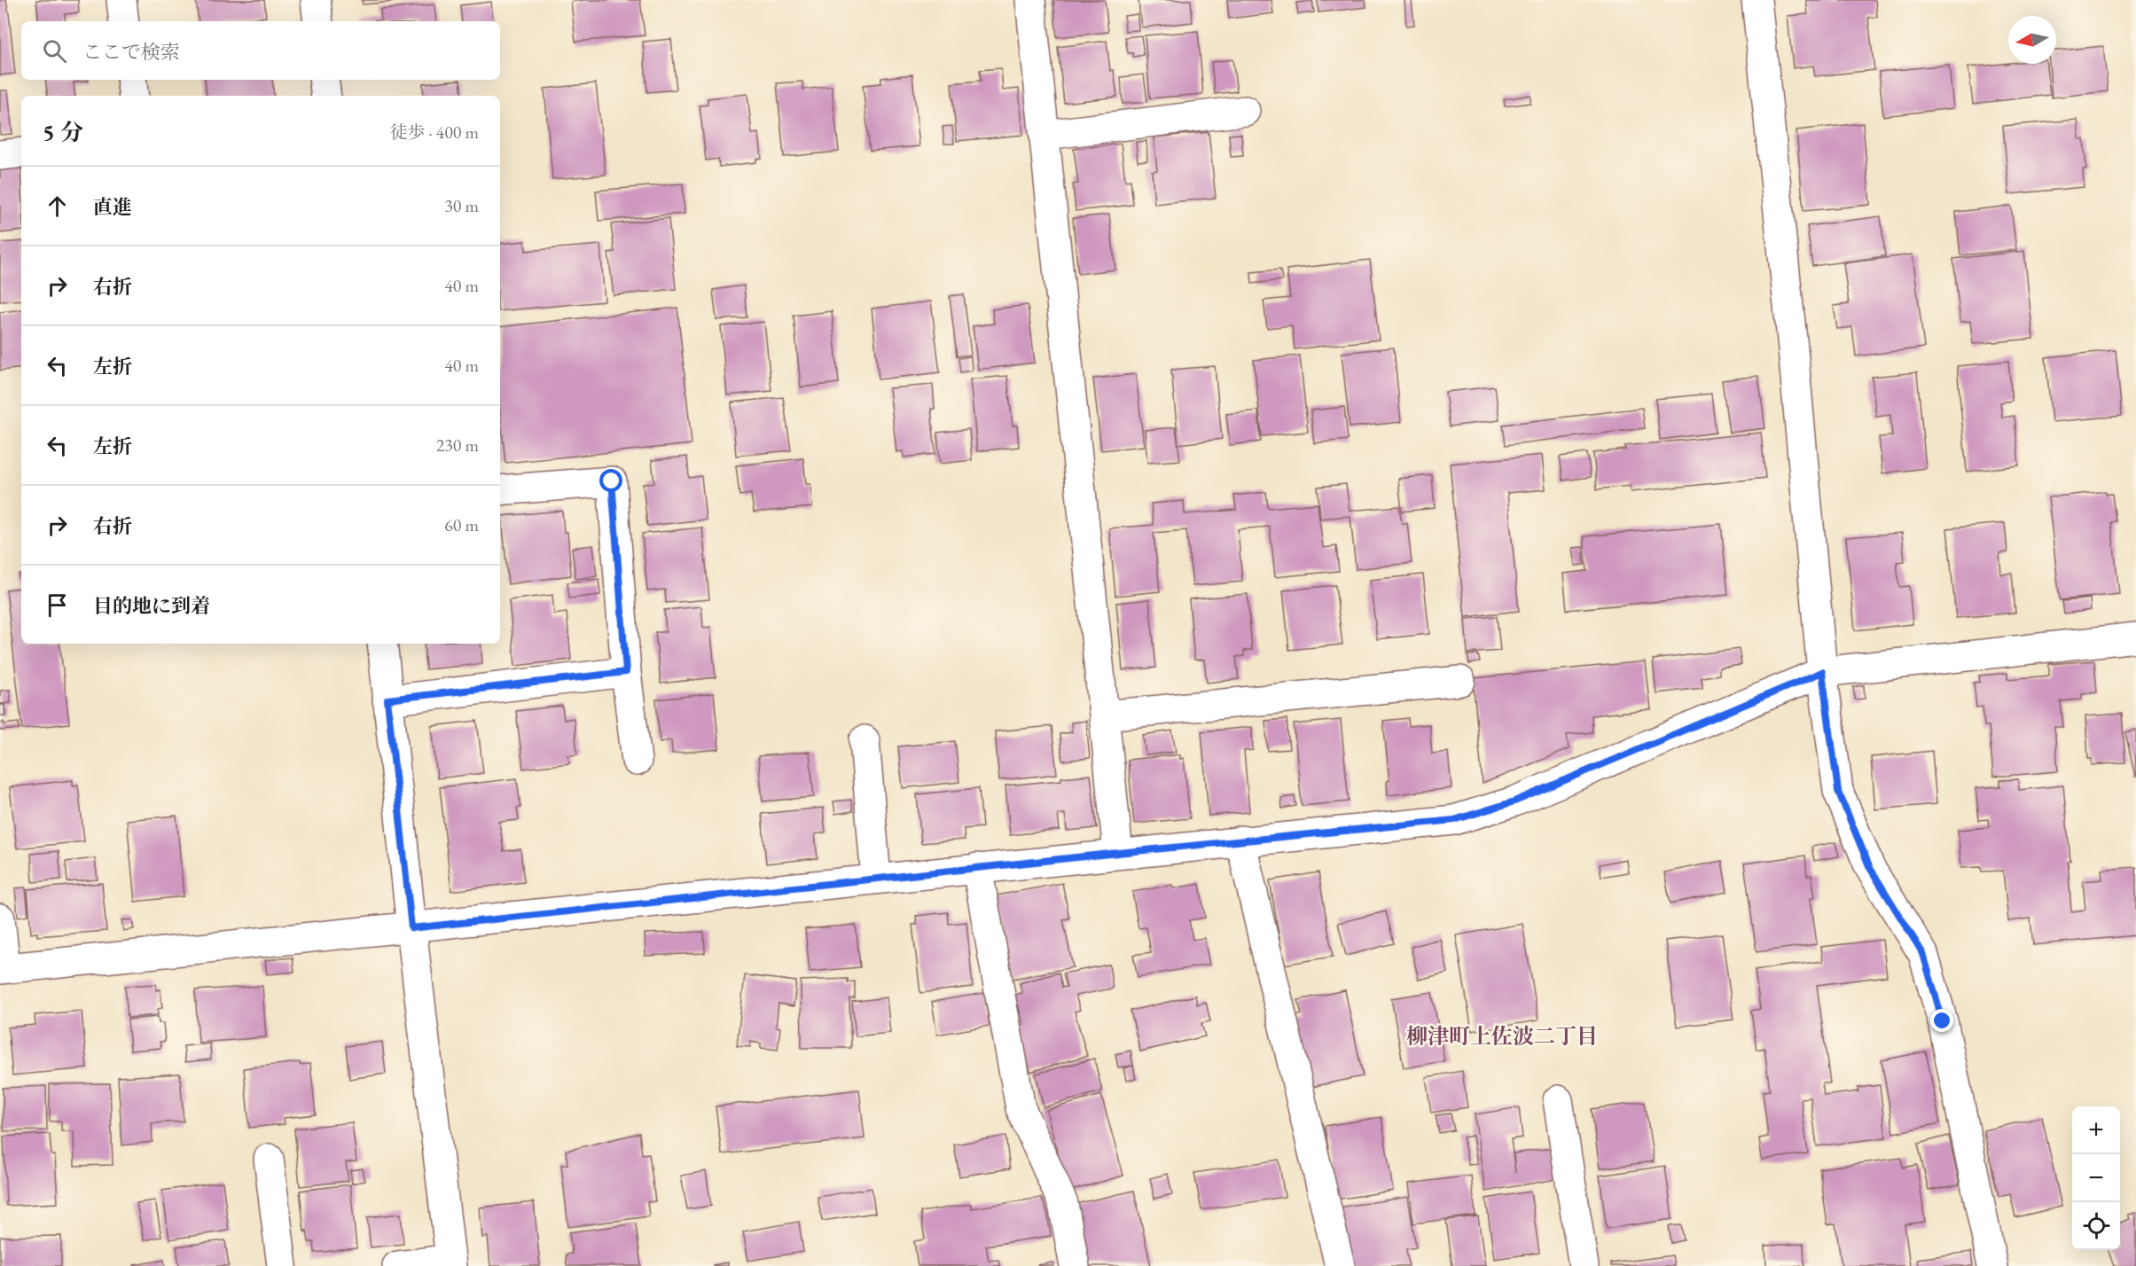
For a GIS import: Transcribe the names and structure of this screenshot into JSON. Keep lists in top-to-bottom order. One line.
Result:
{"districts":["柳津町上佐波二丁目"],"north":"left","page":{"search":"ここで検索","heading":["5 分","徒歩 · 400 m"],"list":[["直進","30 m"],["右折","40 m"],["左折","40 m"],["左折","230 m"],["右折","60 m"],"目的地に到着"],"map_buttons":["+","−"]}}
